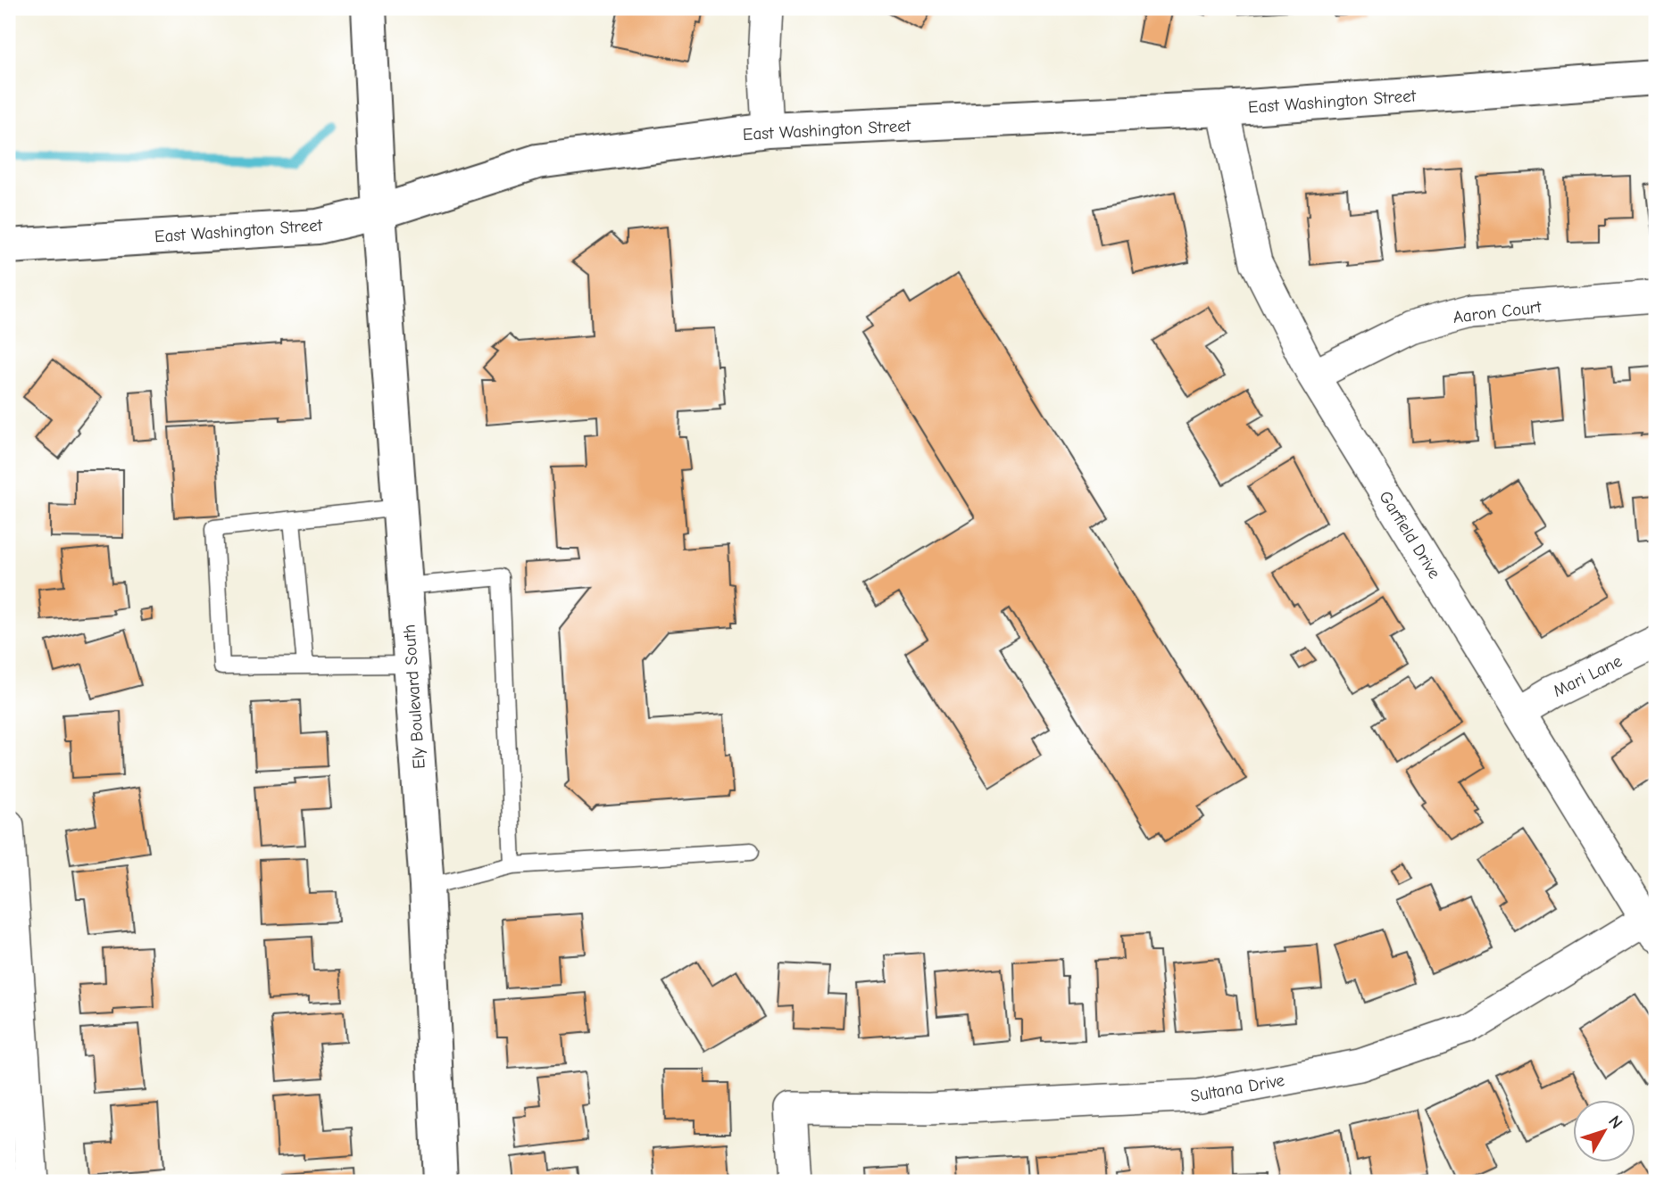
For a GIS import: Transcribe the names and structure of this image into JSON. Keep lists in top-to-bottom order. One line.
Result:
{"streets":{"main road":["East Washington Street","Ely Boulevard South"],"street":["Aaron Court","Garfield Drive","Mari Lane","Sultana Drive"]},"crossings":[["East Washington Street","Garfield Drive"],["East Washington Street","Ely Boulevard South"],["Aaron Court","Garfield Drive"],["Garfield Drive","Mari Lane"],["Garfield Drive","Sultana Drive"]],"north":"top right"}
